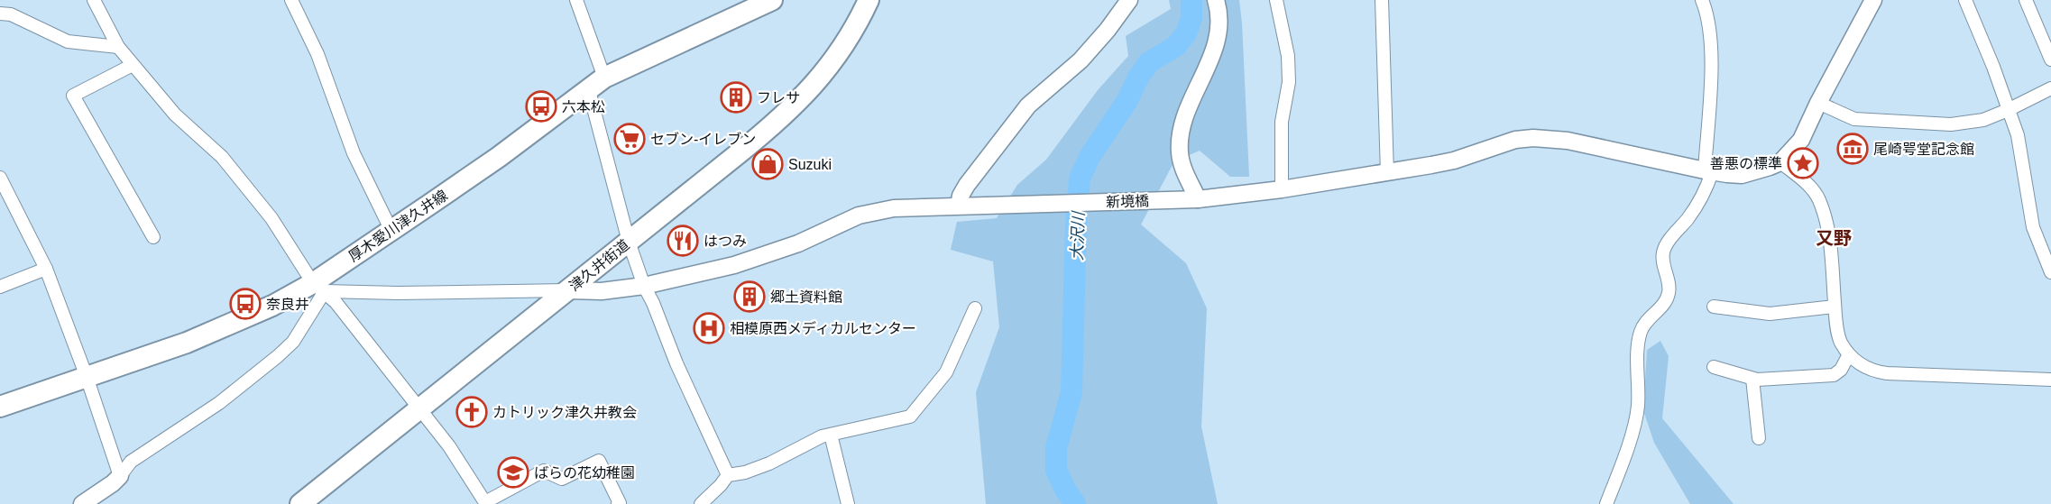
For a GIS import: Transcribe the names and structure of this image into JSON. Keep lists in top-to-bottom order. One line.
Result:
{"streets":{"main road":["厚木愛川津久井線","津久井街道"],"street":["新境橋"]},"crossings":[["新境橋","津久井街道"]],"districts":["又野"],"water":["大沢川"],"places":{"building":["フレサ","郷土資料館"],"bus stop":["六本松","奈良井"],"supermarket":["セブン-イレブン"],"museum":["尾崎咢堂記念館"],"place":["善悪の標準"],"shop":["Suzuki"],"restaurant":["はつみ"],"hospital":["相模原西メディカルセンター"],"church":["カトリック津久井教会"],"school or university":["ばらの花幼稚園"]}}
